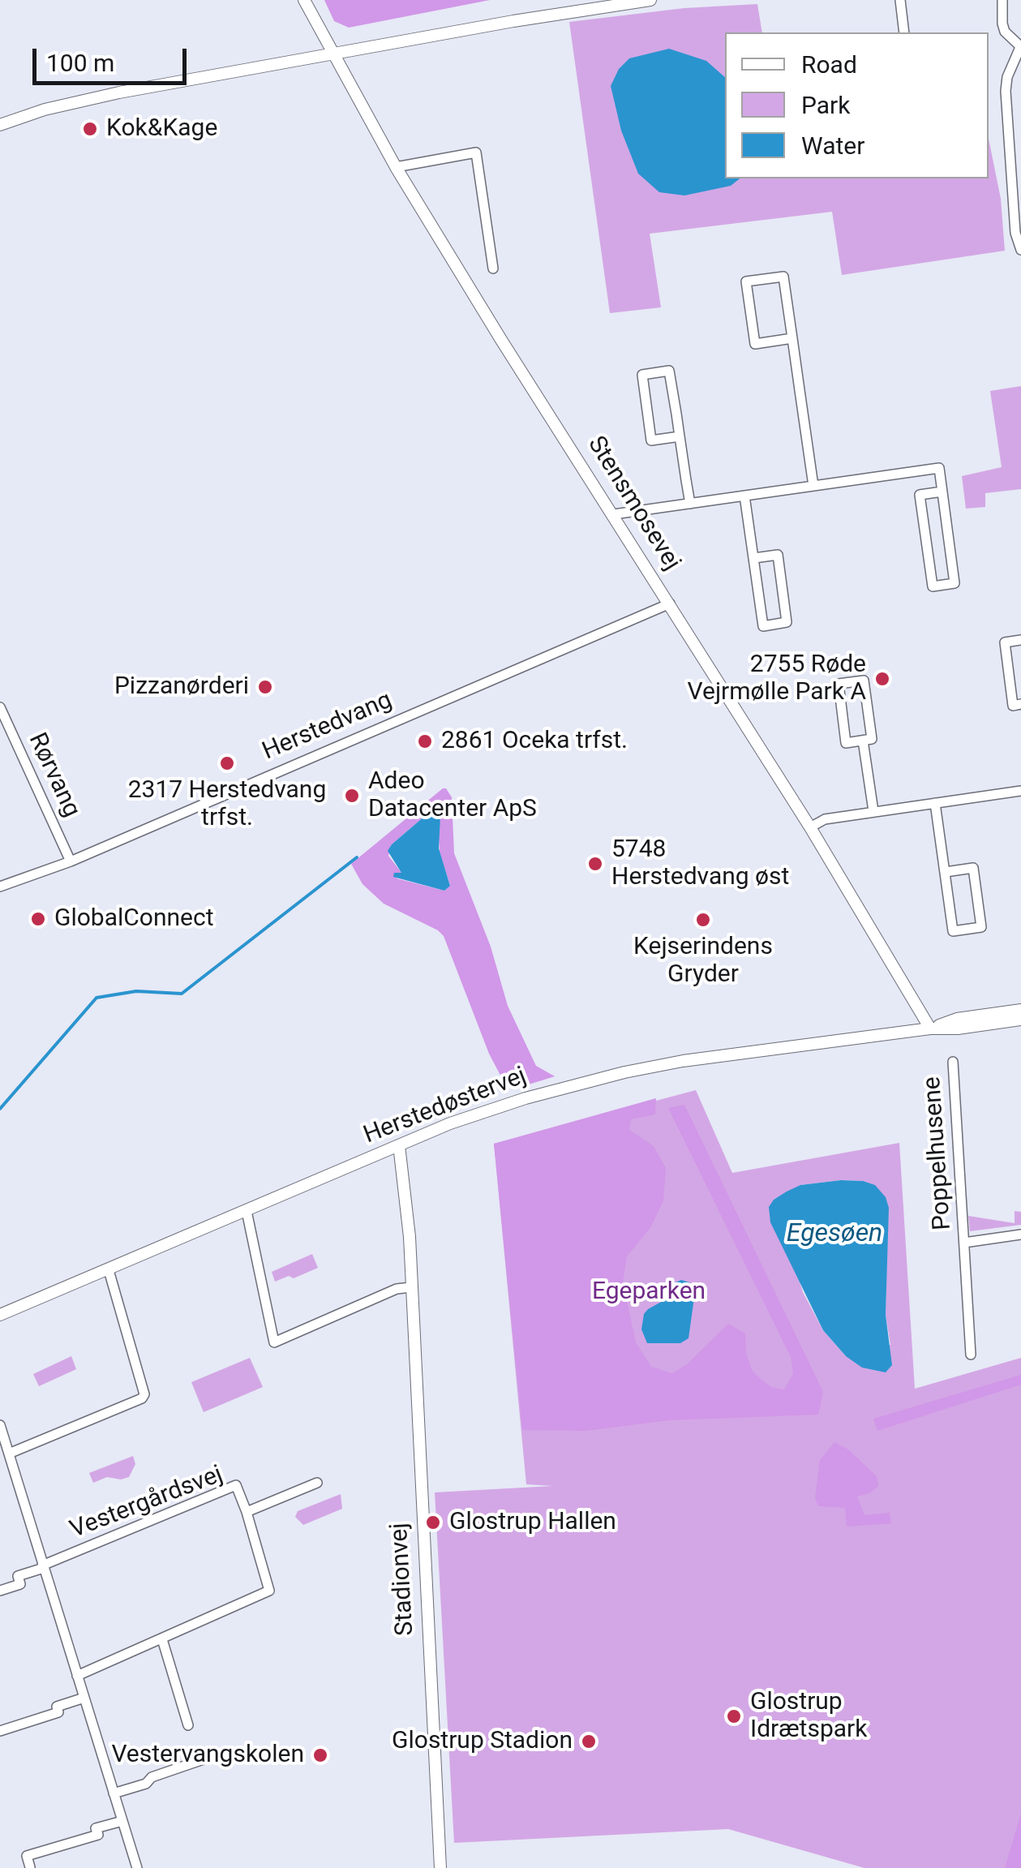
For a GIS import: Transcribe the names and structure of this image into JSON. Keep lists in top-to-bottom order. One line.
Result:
{"streets":{"street":["Stensmosevej","Herstedvang","Rørvang","Herstedøstervej","Poppelhusene","Vestergårdsvej","Stadionvej"]},"crossings":[["Stensmosevej","Herstedvang"],["Stensmosevej","Herstedøstervej"],["Herstedvang","Rørvang"],["Herstedøstervej","Stadionvej"]],"water":["Egesøen"],"parks":["Egeparken"],"places":["Kok&Kage","2755 Røde Vejrmølle Park A","Pizzanørderi","2861 Oceka trfst.","2317 Herstedvang trfst.","Adeo Datacenter ApS","5748 Herstedvang øst","GlobalConnect","Kejserindens Gryder","Glostrup Hallen","Glostrup Idrætspark","Glostrup Stadion","Vestervangskolen"],"legend":["Road","Park","Water"],"scale_bar":"100 m"}
